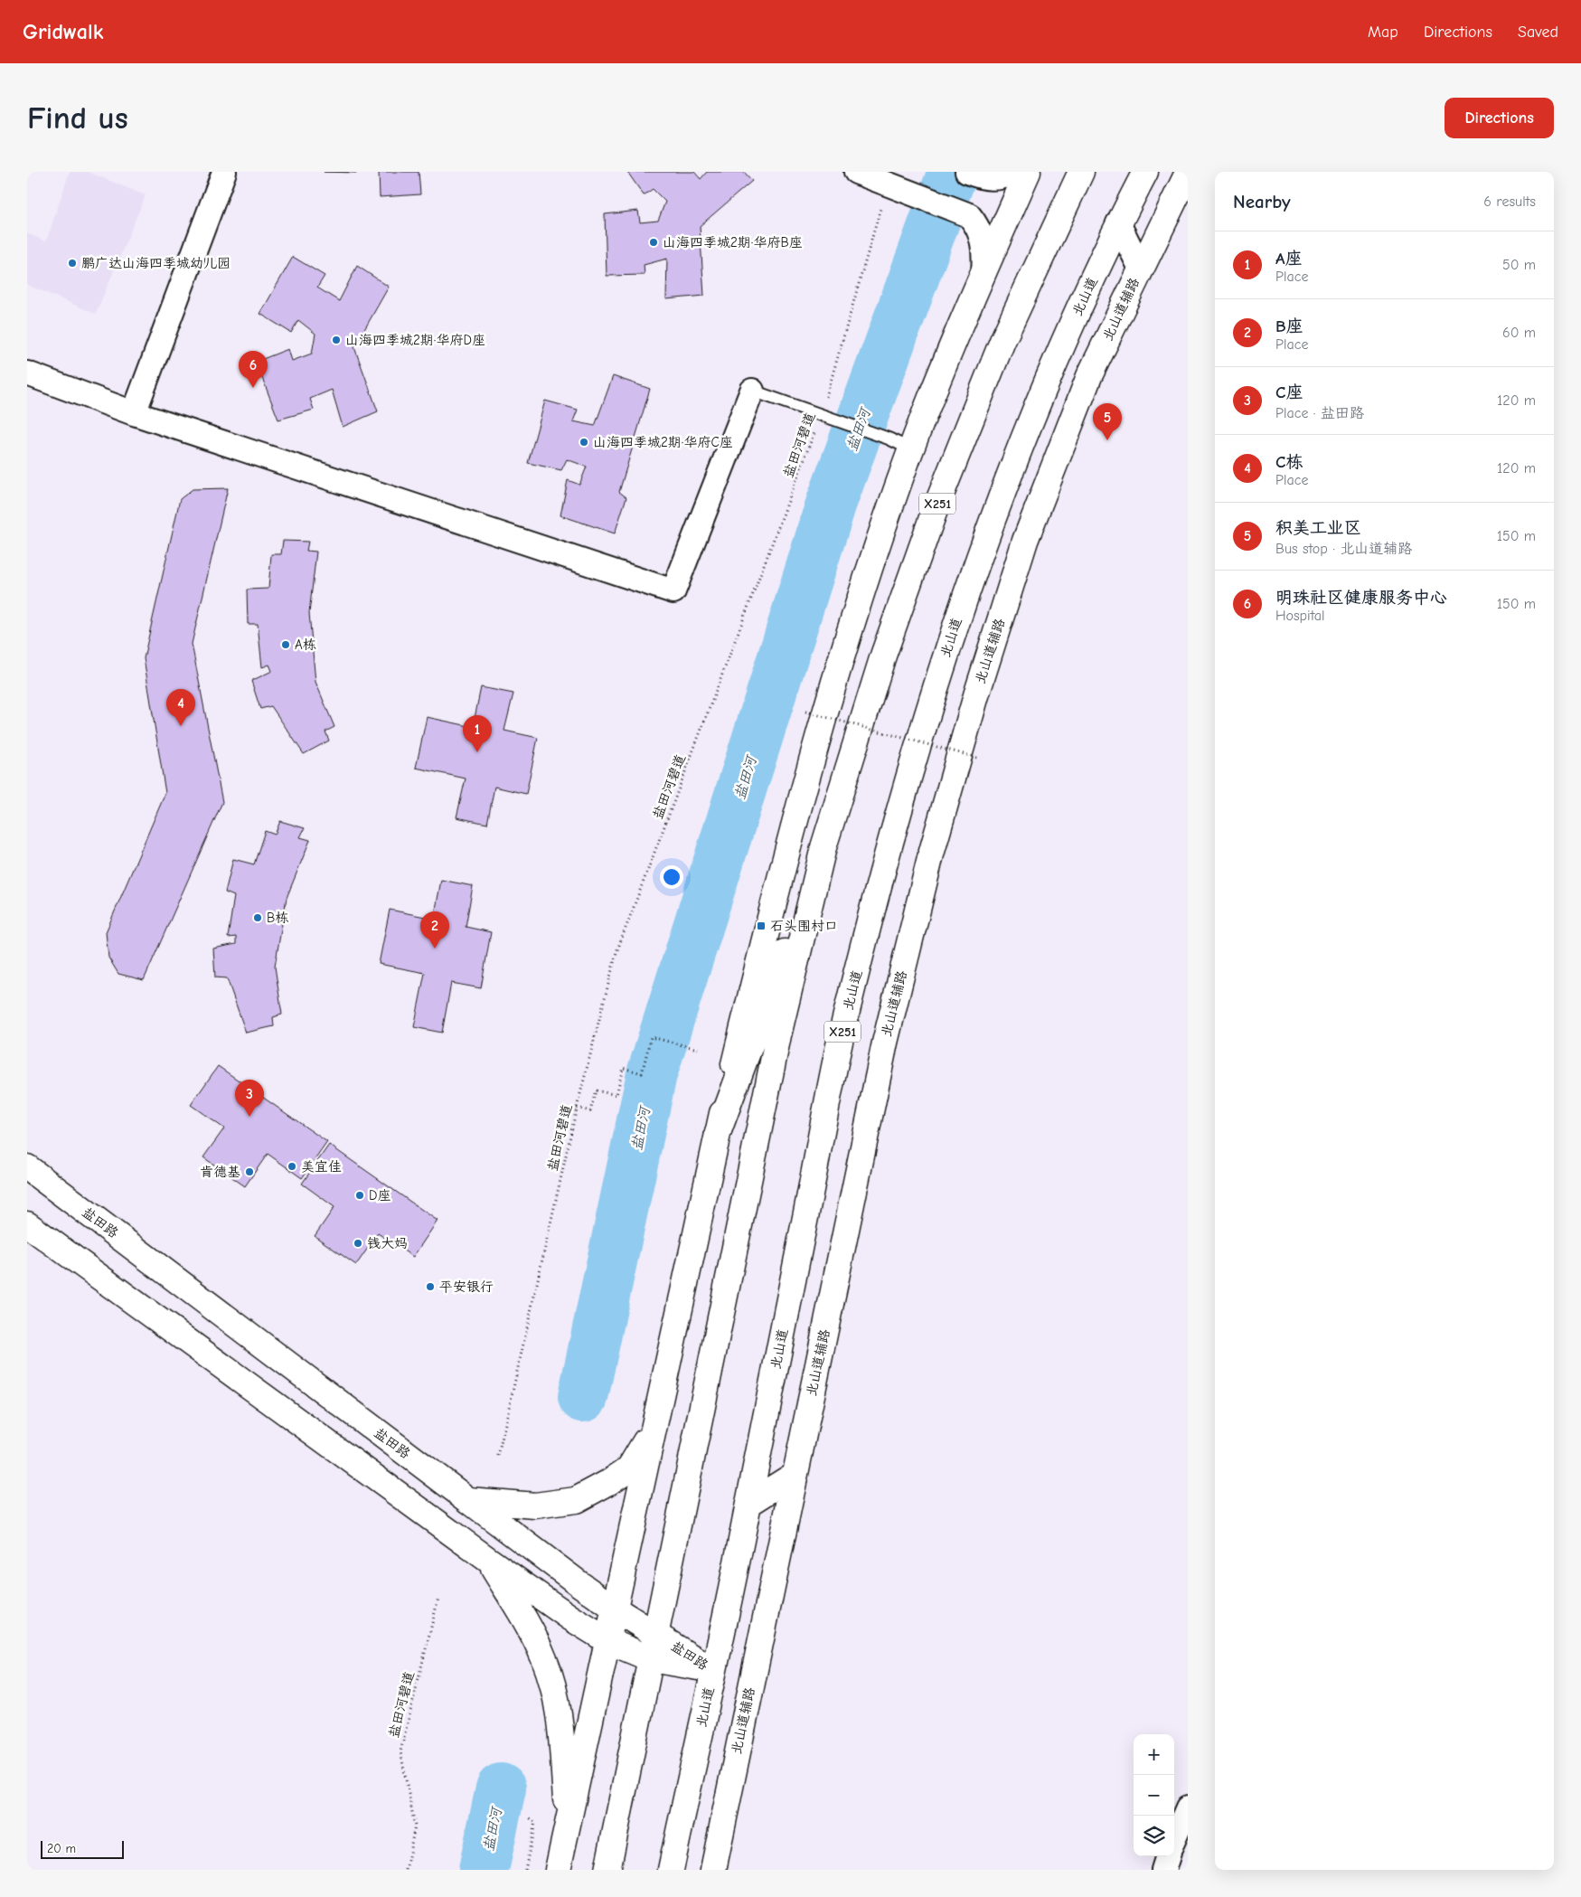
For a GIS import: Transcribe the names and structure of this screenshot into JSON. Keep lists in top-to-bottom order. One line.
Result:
{"streets":{"street":["北山道","北山道辅路","X251","盐田路"],"path":["盐田河碧道"]},"crossings":[["北山道","盐田路"],["X251","盐田路"]],"water":["盐田河"],"places":{"other":["山海四季城2期·华府B座","鹏广达山海四季城幼儿园","山海四季城2期·华府D座","山海四季城2期·华府C座","A栋","B栋","美宜佳","肯德基","D座","钱大妈","平安银行"],"transit":["石头围村口"]},"scale_bar":"20 m","page":{"header":"Gridwalk","nav":["Map","Directions","Saved"],"buttons":"Directions","title":"Find us","heading":["Nearby","6 results"],"list":[{"mark":"1","name":"A座","note":"Place","value":"50 m"},{"mark":"2","name":"B座","note":"Place","value":"60 m"},{"mark":"3","name":"C座","note":"Place · 盐田路","value":"120 m"},{"mark":"4","name":"C栋","note":"Place","value":"120 m"},{"mark":"5","name":"积美工业区","note":"Bus stop · 北山道辅路","value":"150 m"},{"mark":"6","name":"明珠社区健康服务中心","note":"Hospital","value":"150 m"}],"pins":["6","5","4","1","2","3"],"map_buttons":["+","−"],"scale":"20 m"}}
